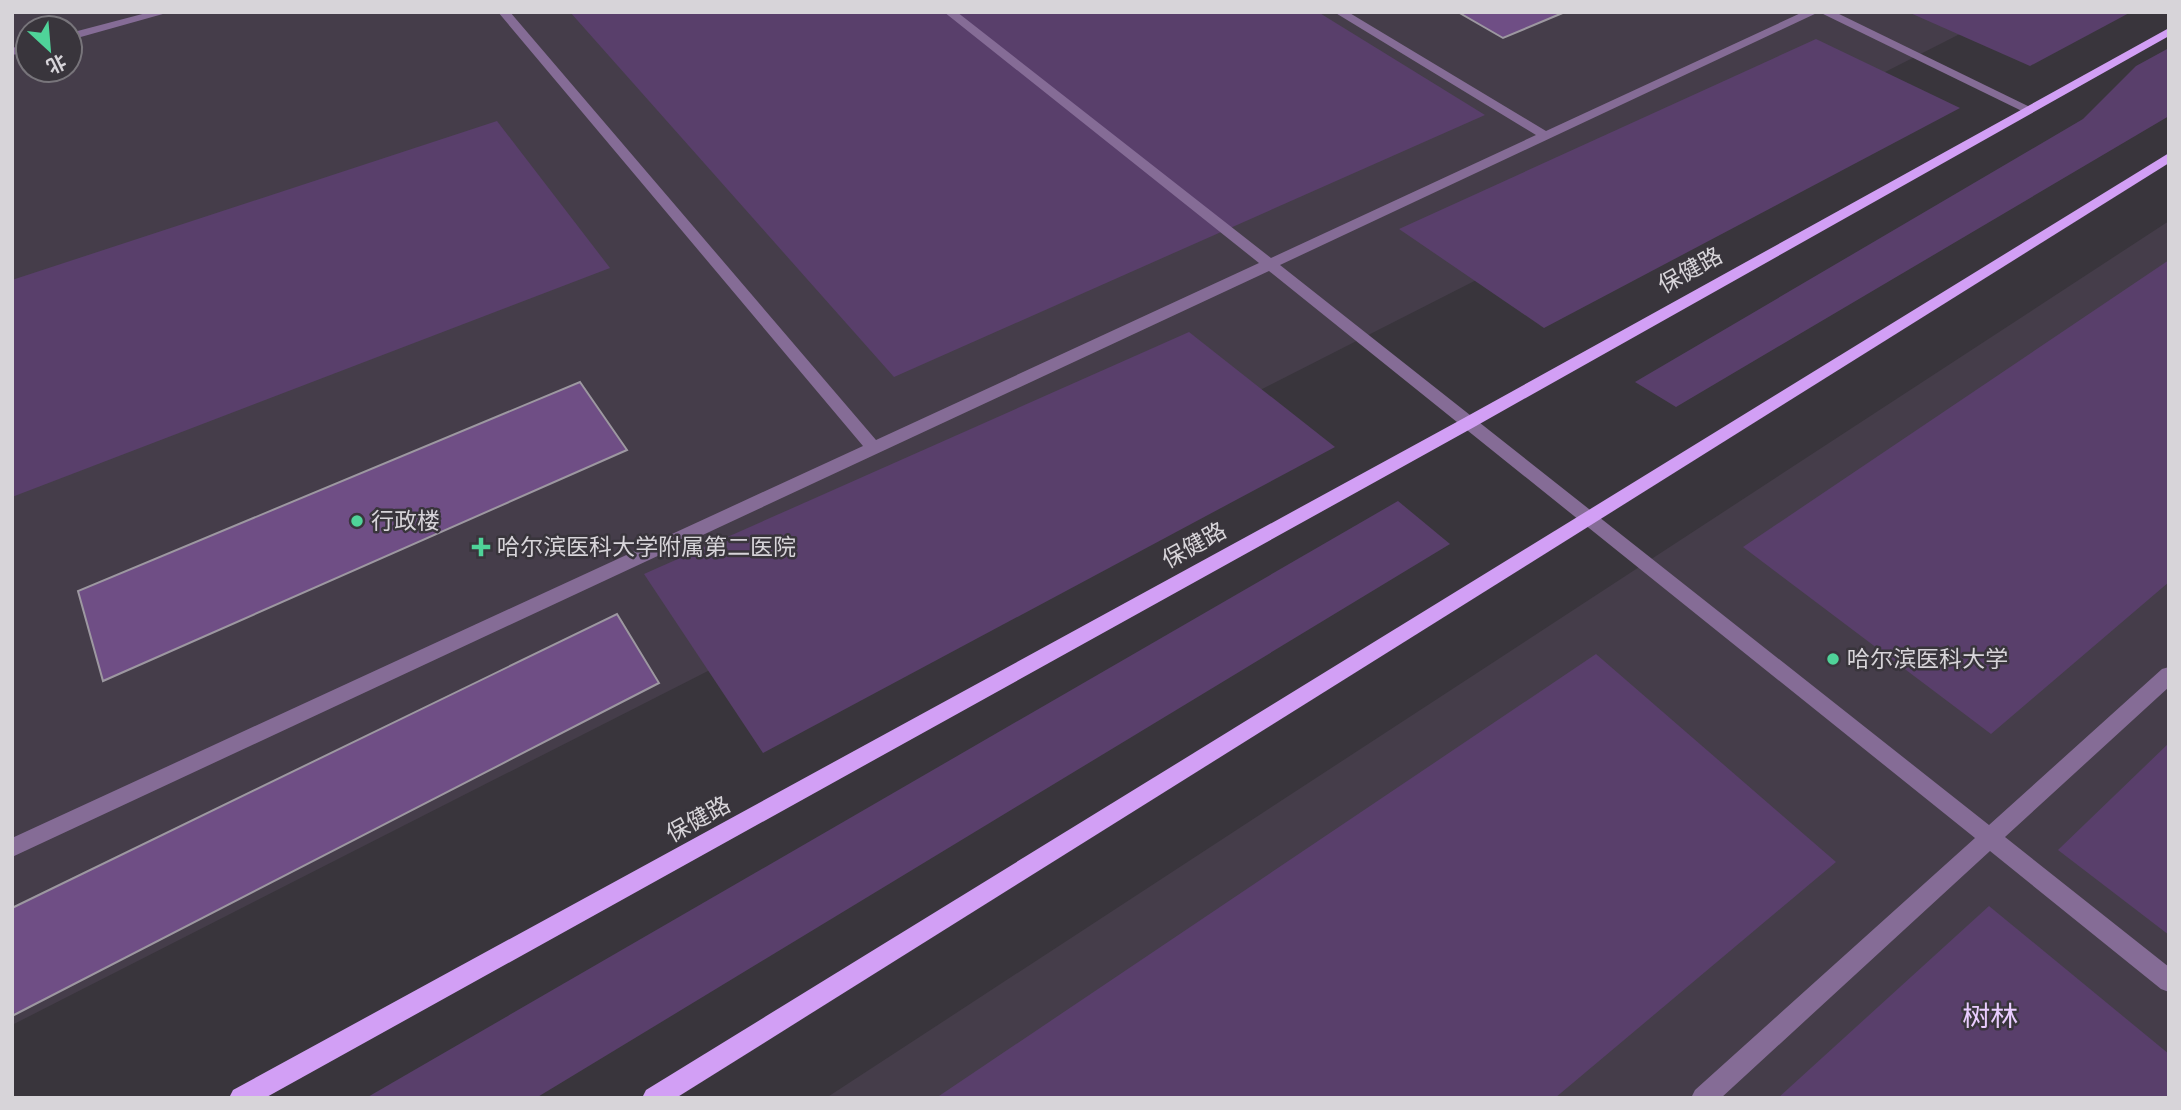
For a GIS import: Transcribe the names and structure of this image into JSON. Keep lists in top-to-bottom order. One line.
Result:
{"streets":{"main road":["保健路"]},"parks":["树林"],"places":{"other":["行政楼","哈尔滨医科大学"],"health":["哈尔滨医科大学附属第二医院"]},"north":"bottom right"}
